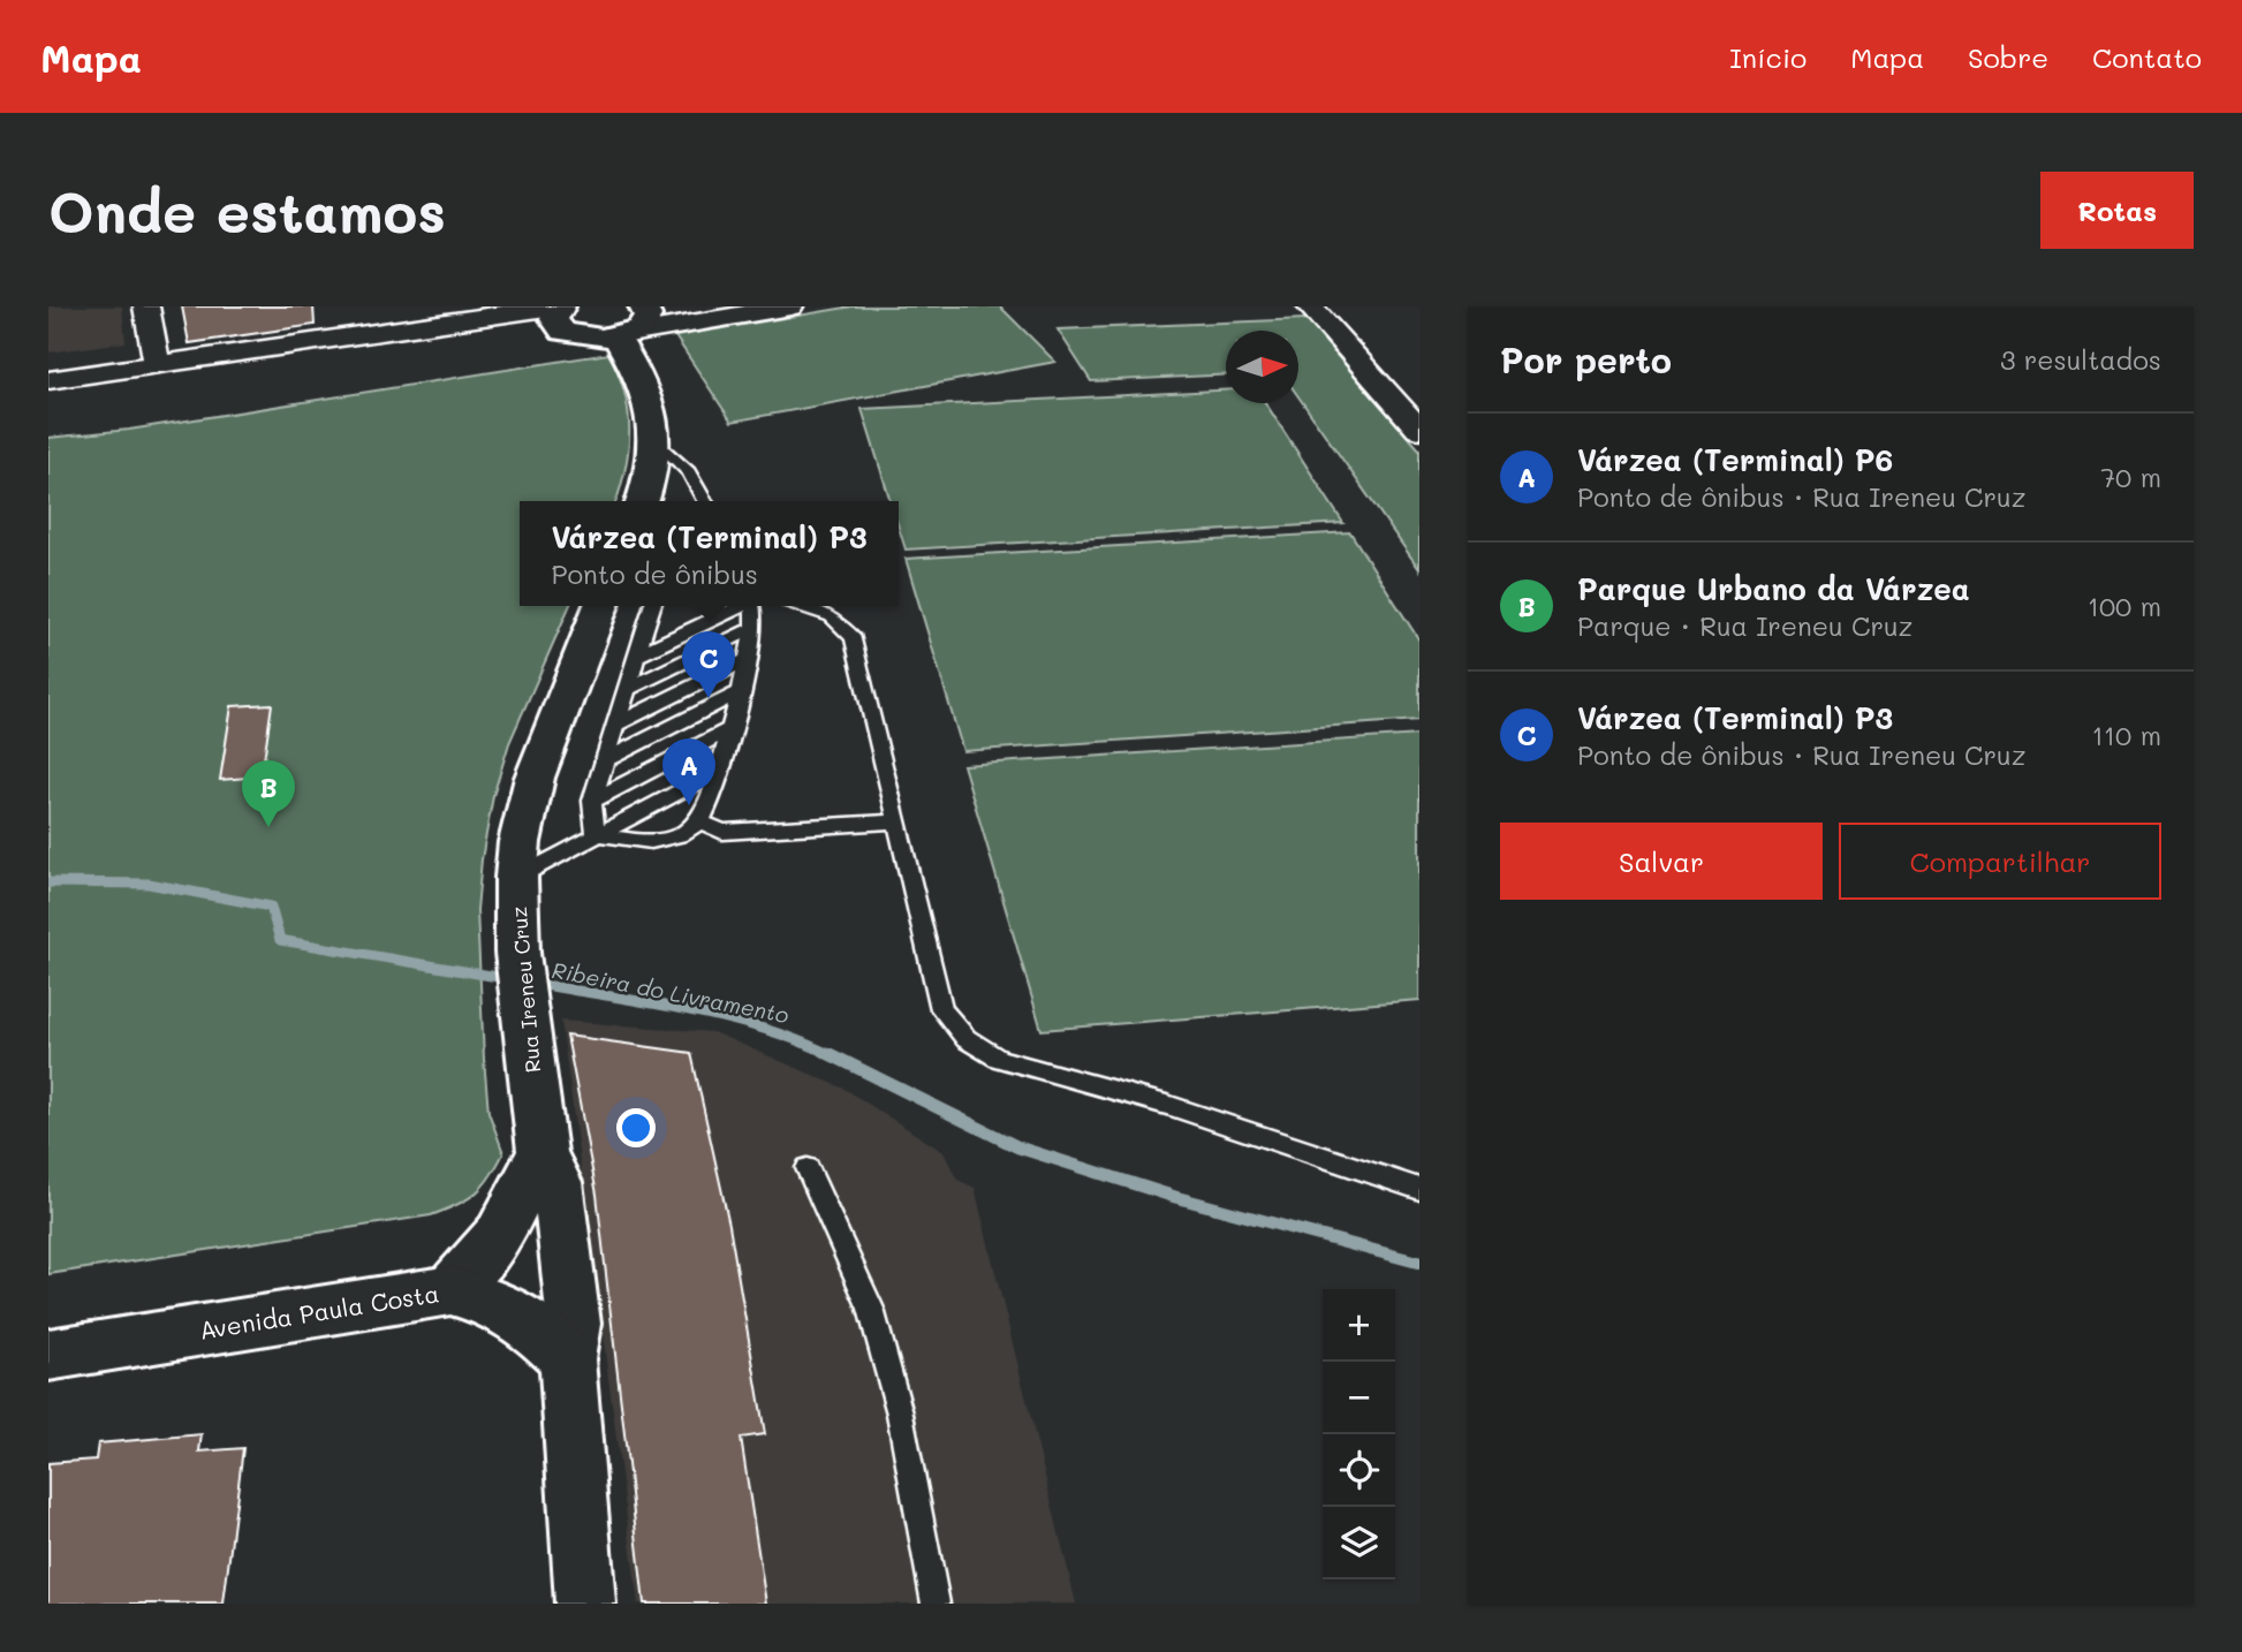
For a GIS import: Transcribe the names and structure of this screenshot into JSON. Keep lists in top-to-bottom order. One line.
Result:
{"streets":{"street":["Rua Ireneu Cruz","Avenida Paula Costa"]},"crossings":[["Rua Ireneu Cruz","Avenida Paula Costa"]],"water":["Ribeira do Livramento"],"north":"right","page":{"header":"Mapa","nav":["Início","Mapa","Sobre","Contato"],"buttons":["Rotas",["Salvar","Compartilhar"]],"title":"Onde estamos","heading":["Por perto","3 resultados"],"list":[{"mark":"A","name":"Várzea (Terminal) P6","note":"Ponto de ônibus · Rua Ireneu Cruz","value":"70 m"},{"mark":"B","name":"Parque Urbano da Várzea","note":"Parque · Rua Ireneu Cruz","value":"100 m"},{"mark":"C","name":"Várzea (Terminal) P3","note":"Ponto de ônibus · Rua Ireneu Cruz","value":"110 m"}],"popup":["Várzea (Terminal) P3","Ponto de ônibus"],"pins":["C","A","B"],"map_buttons":["+","−"]}}
